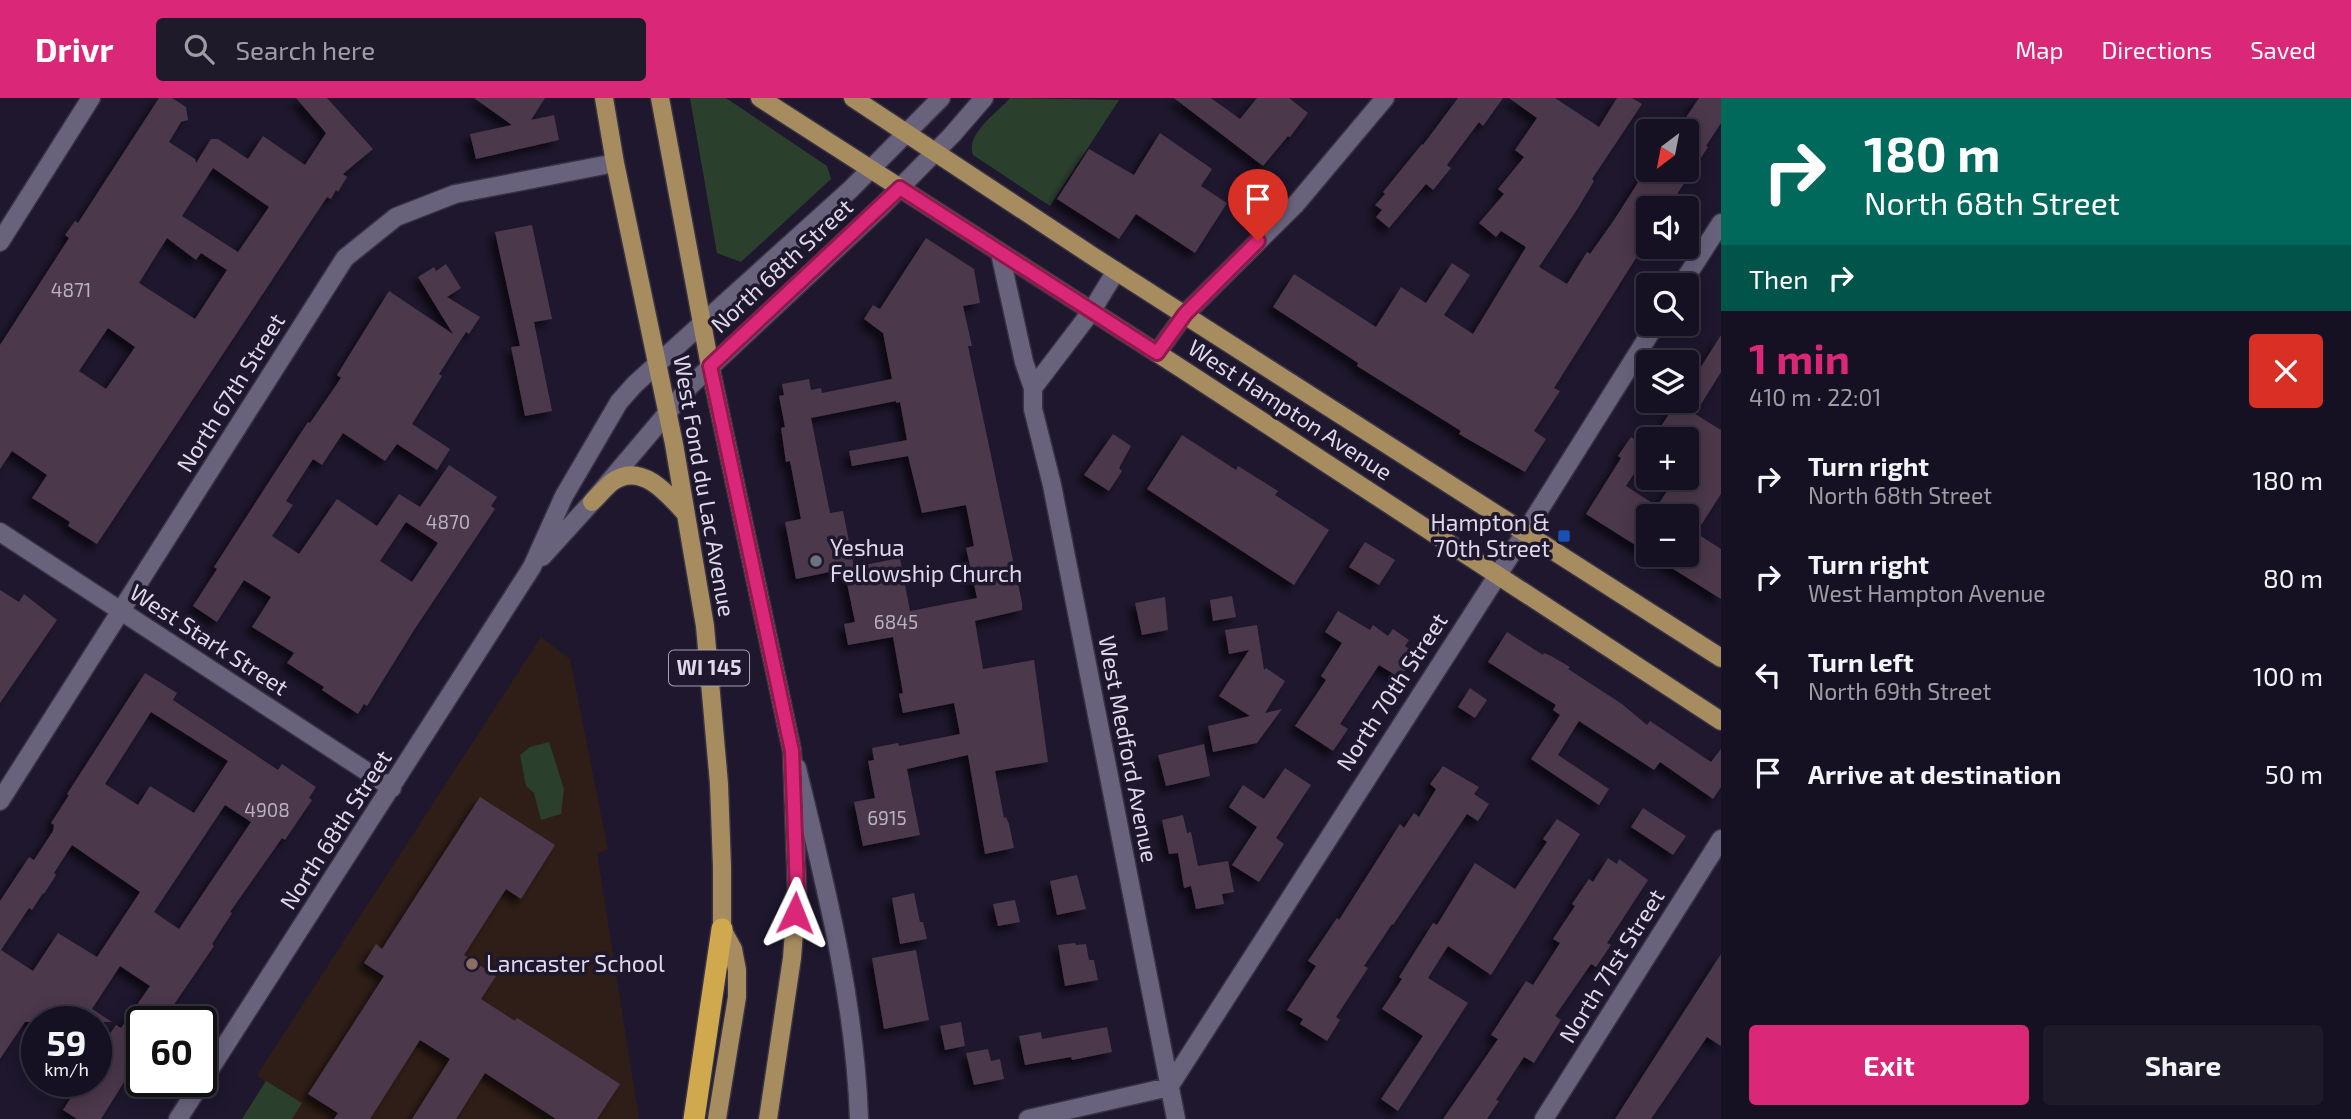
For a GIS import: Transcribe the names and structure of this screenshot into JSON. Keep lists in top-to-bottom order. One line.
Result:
{"streets":{"highway":["WI 145"],"main road":["West Hampton Avenue","West Fond du Lac Avenue"],"street":["North 68th Street","North 67th Street","West Stark Street","North 70th Street","West Medford Avenue","North 71st Street"]},"crossings":[["North 68th Street","West Hampton Avenue"],["North 68th Street","West Fond du Lac Avenue"],["North 68th Street","West Stark Street"],["North 67th Street","West Fond du Lac Avenue"],["North 67th Street","West Stark Street"],["West Hampton Avenue","North 70th Street"],["West Hampton Avenue","West Medford Avenue"],["West Fond du Lac Avenue","WI 145"],["North 70th Street","West Medford Avenue"]],"places":{"transit":["Hampton & 70th Street"],"other":["Yeshua Fellowship Church","Lancaster School"]},"house_numbers":["4871","4870","6845","4908","6915"],"north":"bottom left","page":{"header":"Drivr","search":"Search here","nav":["Map","Directions","Saved"],"turn":["180 m","North 68th Street"],"map_buttons":["+","−"],"then":"Then","heading":["1 min","410 m · 22:01"],"list":[{"name":"Turn right","note":"North 68th Street","value":"180 m"},{"name":"Turn right","note":"West Hampton Avenue","value":"80 m"},{"name":"Turn left","note":"North 69th Street","value":"100 m"},{"name":"Arrive at destination","value":"50 m"}],"speed":"59 km/h","limit":"60","buttons":["Exit","Share"]}}
